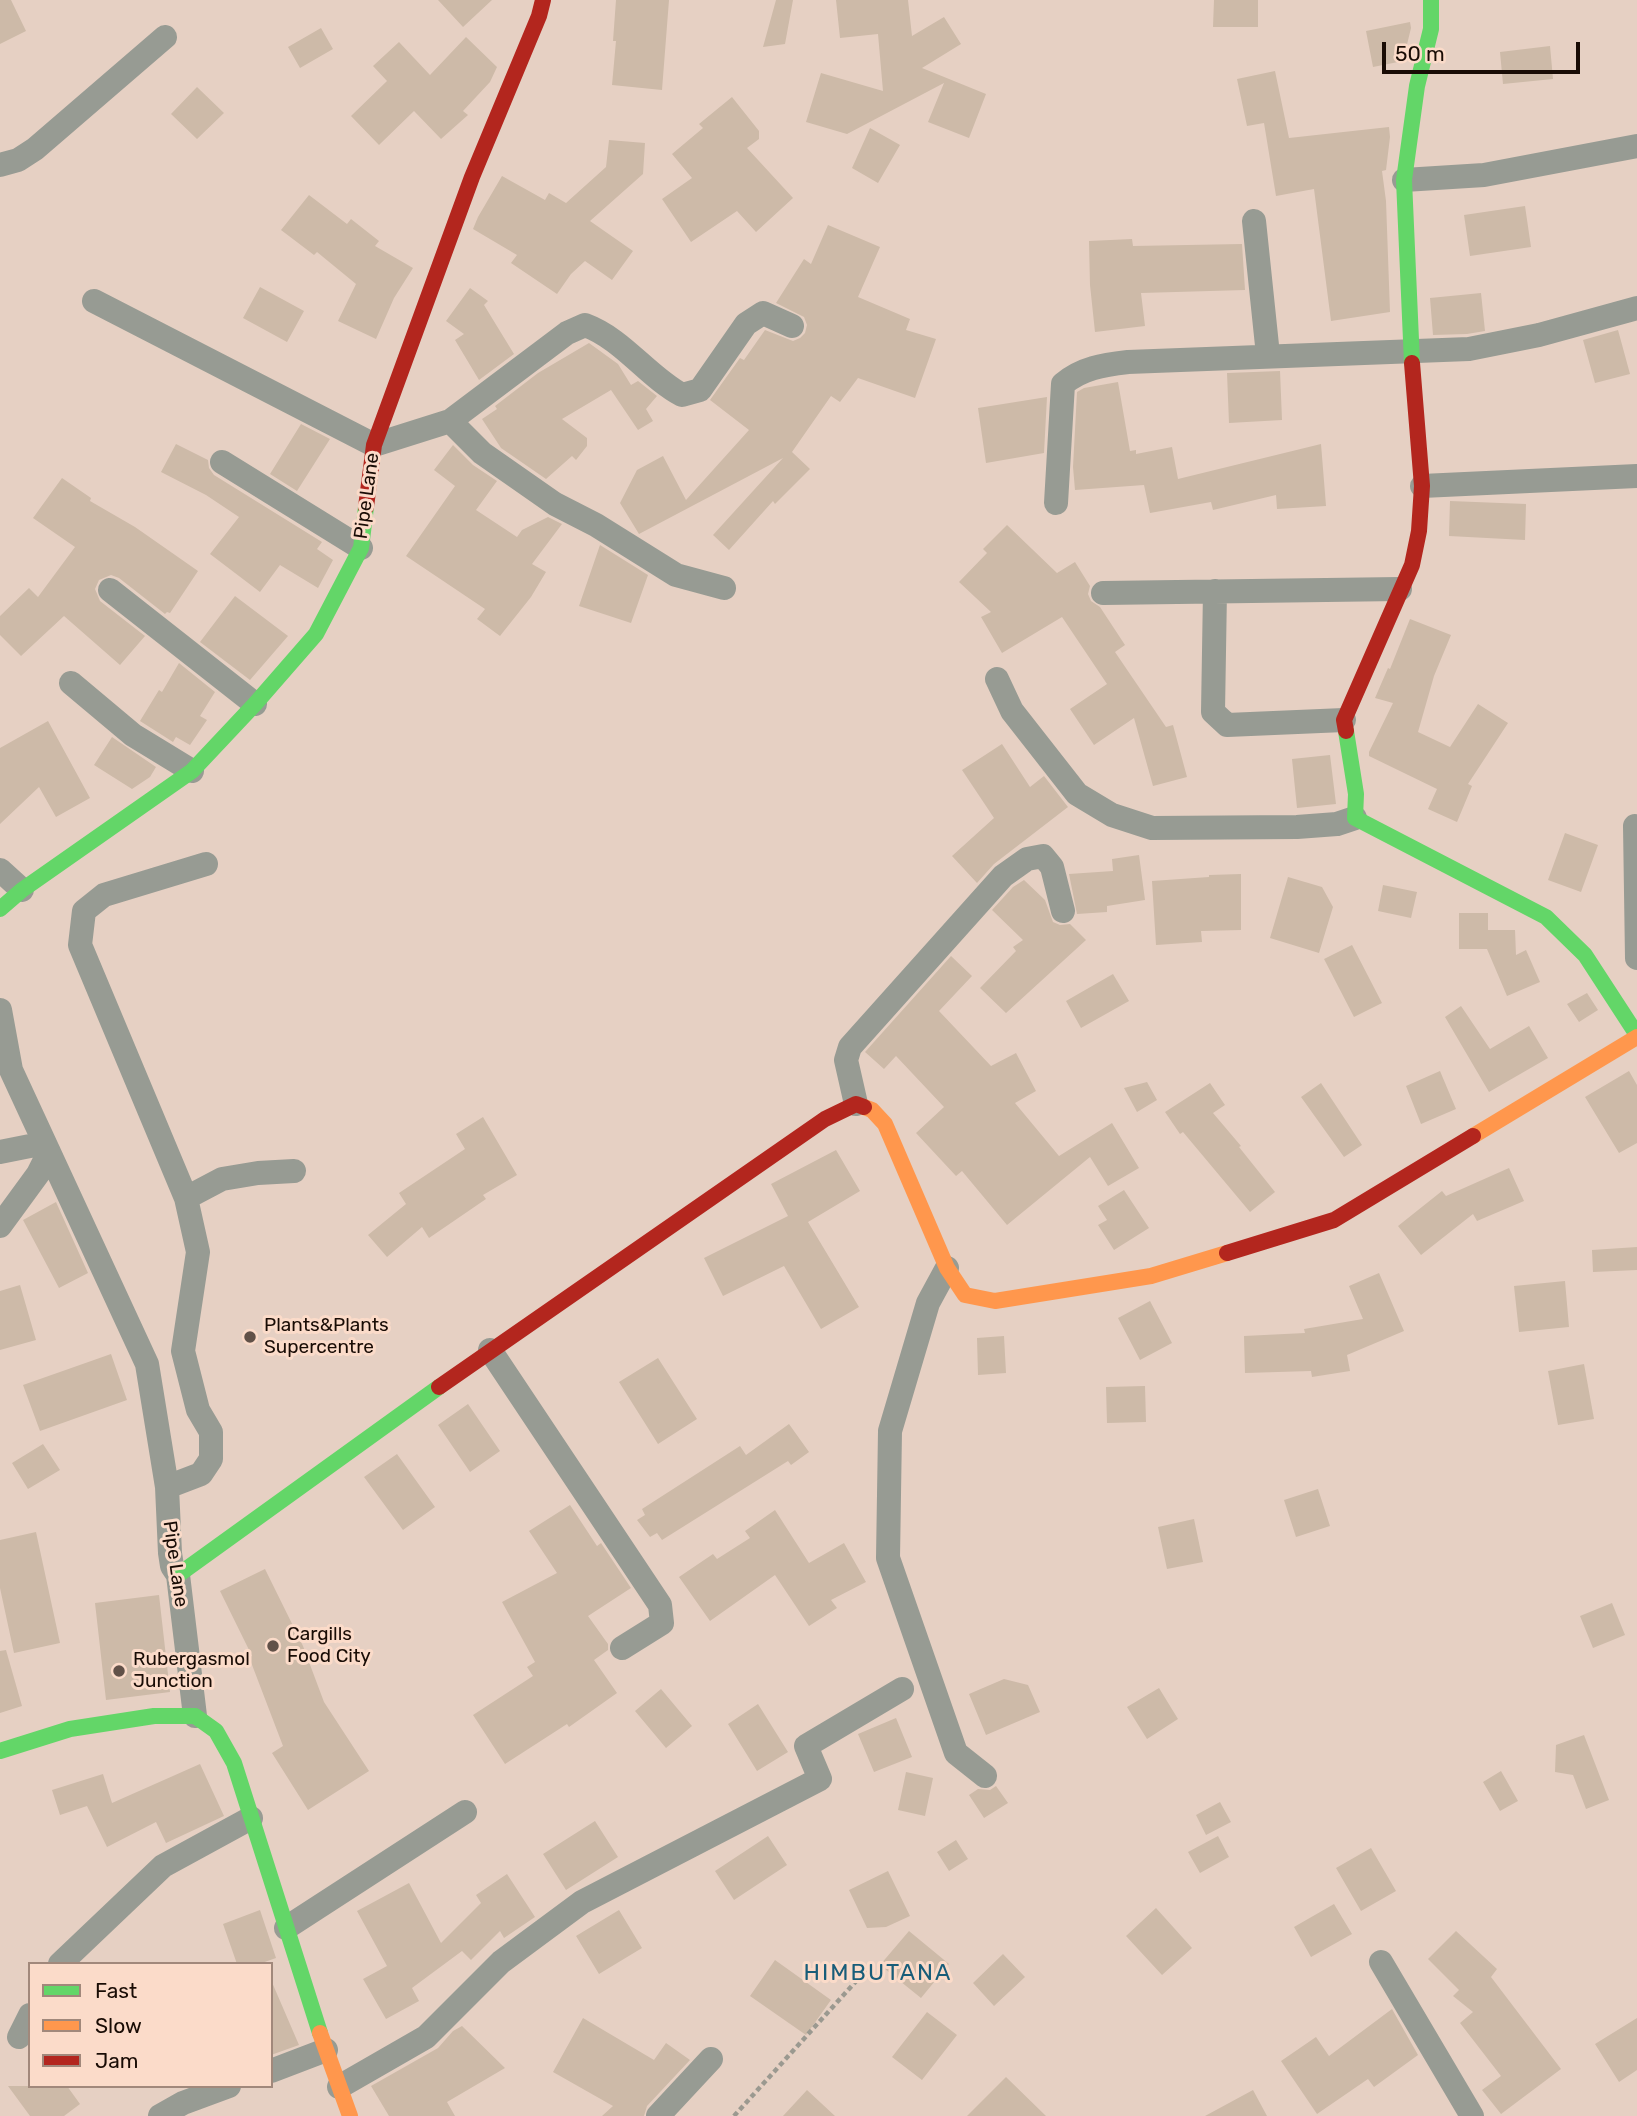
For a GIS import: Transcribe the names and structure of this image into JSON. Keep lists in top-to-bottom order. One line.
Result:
{"streets":{"street":["Pipe Lane"]},"districts":["HIMBUTANA"],"places":["Plants&Plants Supercentre","Cargills Food City","Rubergasmol Junction"],"legend":["Fast","Slow","Jam"],"scale_bar":"50 m"}
